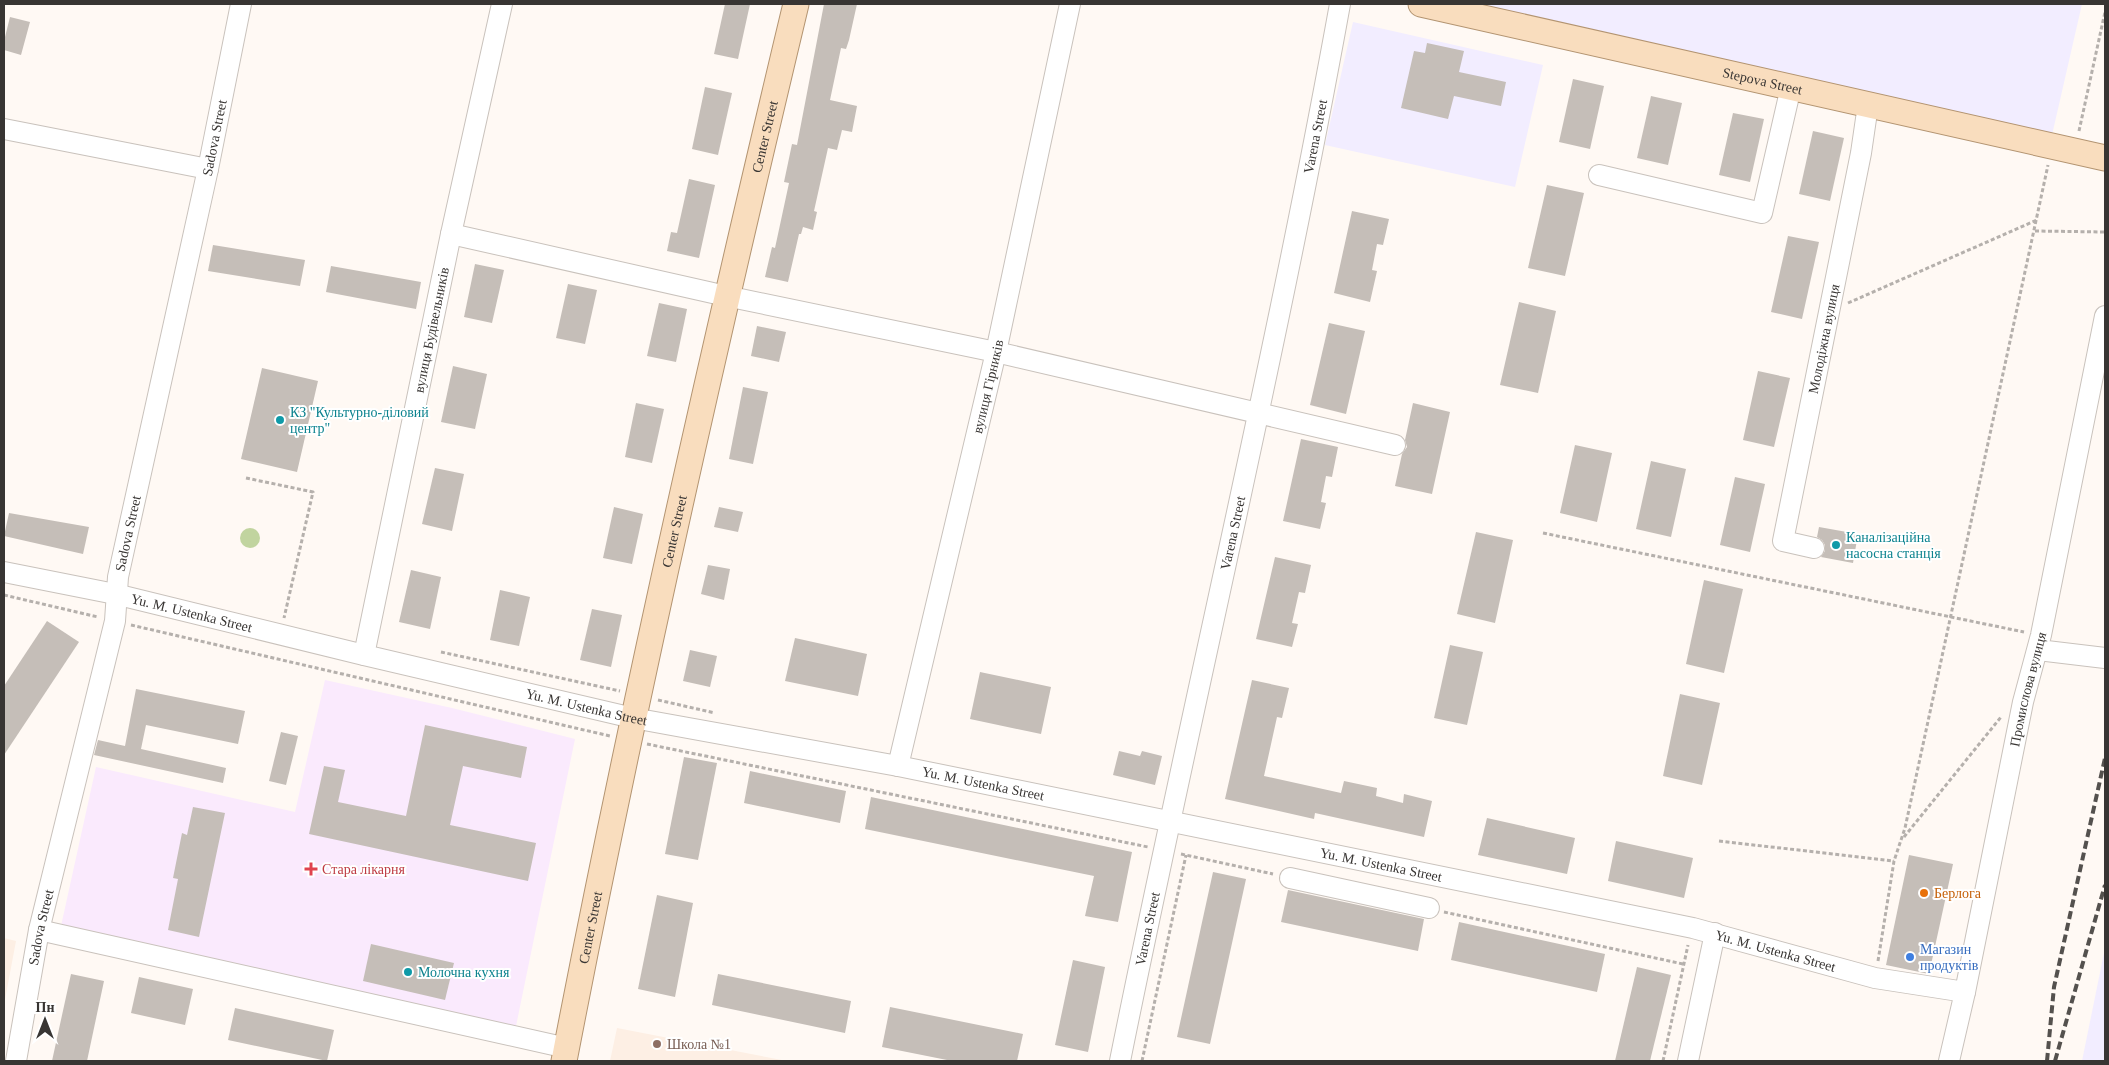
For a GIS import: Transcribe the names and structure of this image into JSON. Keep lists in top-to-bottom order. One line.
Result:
{"streets":{"main road":["Stepova Street","Center Street"],"street":["Varena Street","Sadova Street","вулиця Будівельників","Молодіжна вулиця","вулиця Гірників","Yu. M. Ustenka Street","Промислова вулиця"]},"crossings":[["Stepova Street","Молодіжна вулиця"],["Center Street","Yu. M. Ustenka Street"],["Varena Street","Yu. M. Ustenka Street"],["Sadova Street","Yu. M. Ustenka Street"],["вулиця Будівельників","Yu. M. Ustenka Street"],["вулиця Гірників","Yu. M. Ustenka Street"],["Yu. M. Ustenka Street","Промислова вулиця"]],"places":{"other":["КЗ \"Культурно-діловий центр\"","Каналізаційна насосна станція","Берлога","Магазин продуктів","Молочна кухня","Школа №1"],"health":["Стара лікарня"]},"north":"top"}
